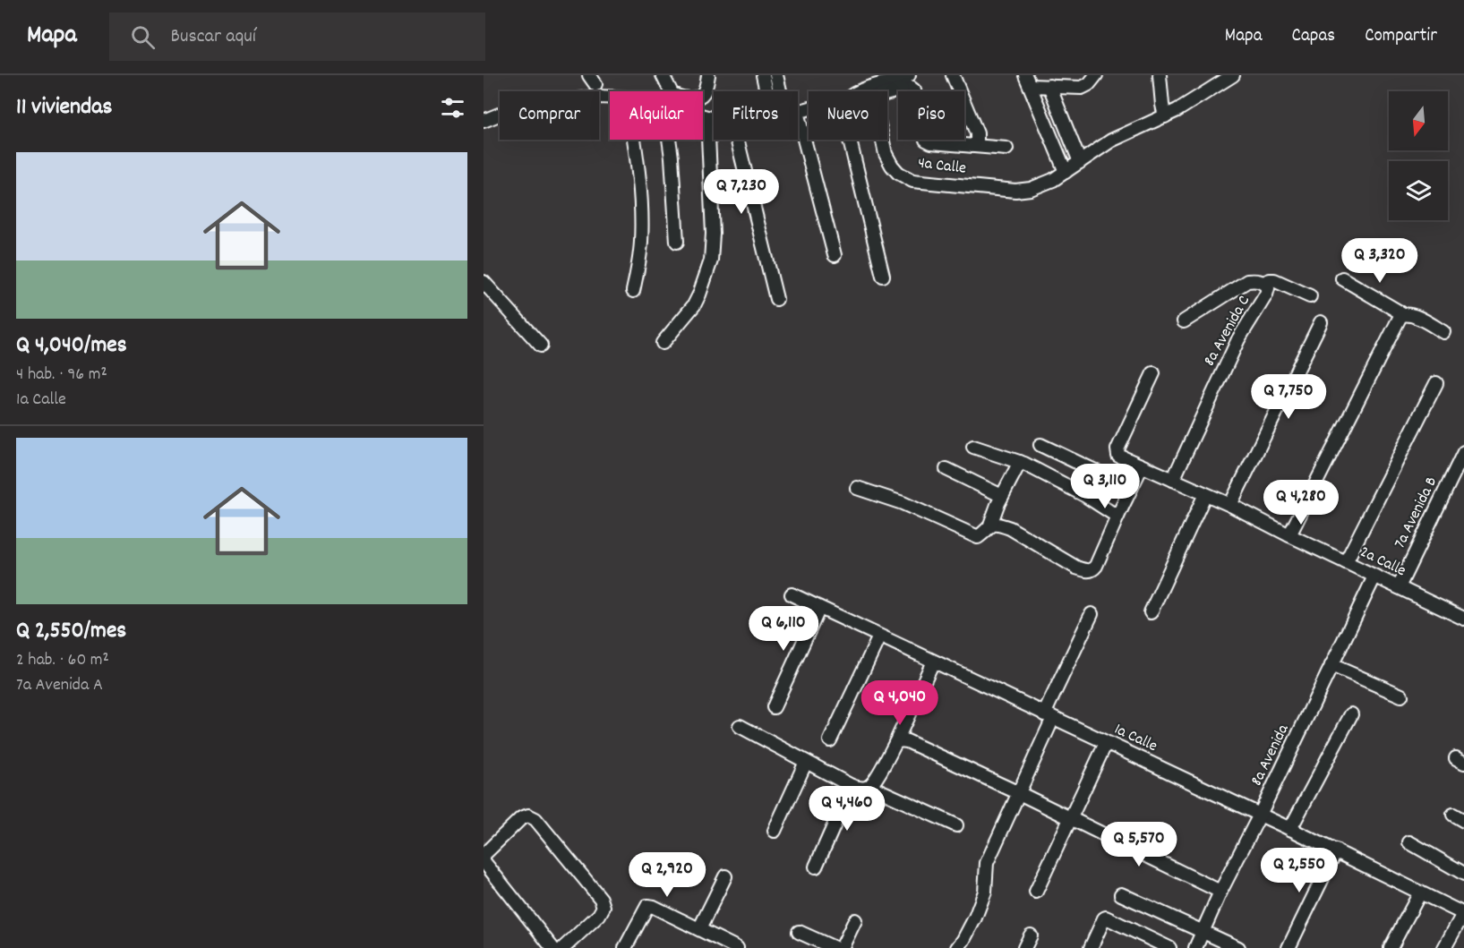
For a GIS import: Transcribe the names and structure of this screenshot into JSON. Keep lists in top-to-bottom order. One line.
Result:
{"streets":{"street":["4a Calle","8a Avenida C","7a Avenida B","2a Calle","1a Calle","8a Avenida"]},"crossings":[["8a Avenida C","2a Calle"],["7a Avenida B","2a Calle"],["2a Calle","8a Avenida"],["1a Calle","8a Avenida"]],"north":"bottom","page":{"header":"Mapa","search":"Buscar aquí","nav":["Mapa","Capas","Compartir"],"heading":"11 viviendas","chip":["Comprar","Alquilar","Filtros","Nuevo","Piso"],"list":[{"name":"Q 4,040/mes","note":"4 hab. · 96 m² · 1a Calle"},{"name":"Q 2,550/mes","note":"2 hab. · 60 m² · 7a Avenida A"}],"price":["Q 7,230","Q 3,320","Q 7,750","Q 3,110","Q 4,280","Q 6,110","Q 4,040","Q 4,460","Q 5,570","Q 2,550","Q 2,920"]}}
